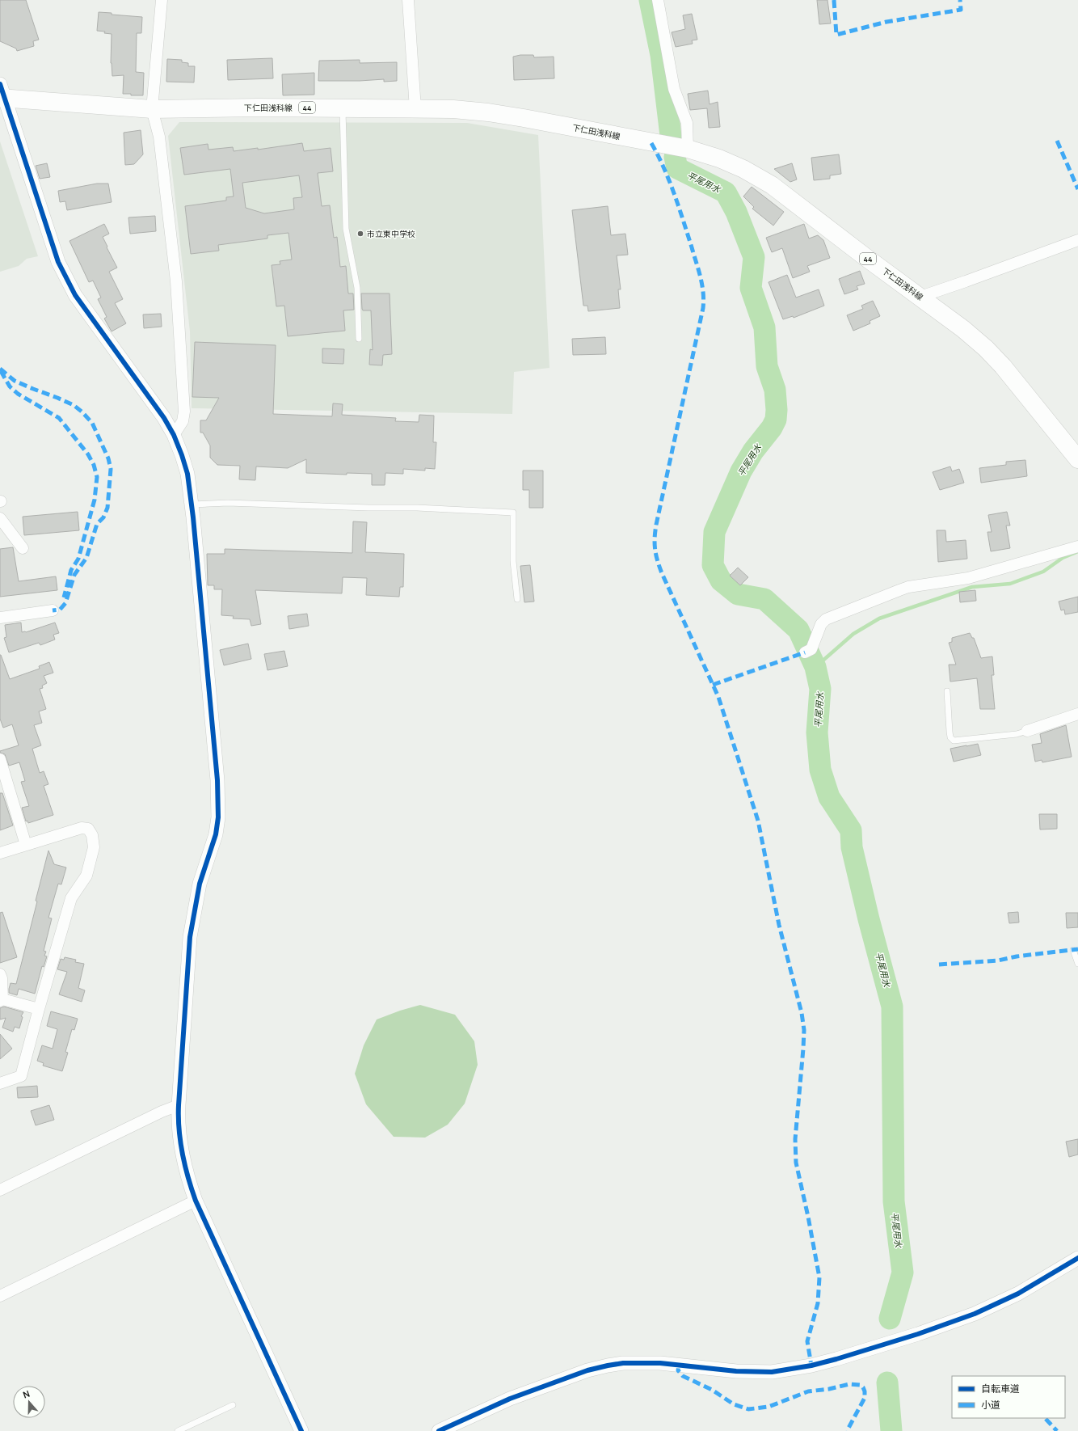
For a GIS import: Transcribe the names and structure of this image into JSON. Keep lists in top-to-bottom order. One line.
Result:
{"streets":{"main road":["下仁田浅科線","44"]},"water":["平尾用水"],"places":["市立東中学校"],"legend":["自転車道","小道"],"north":"top"}
